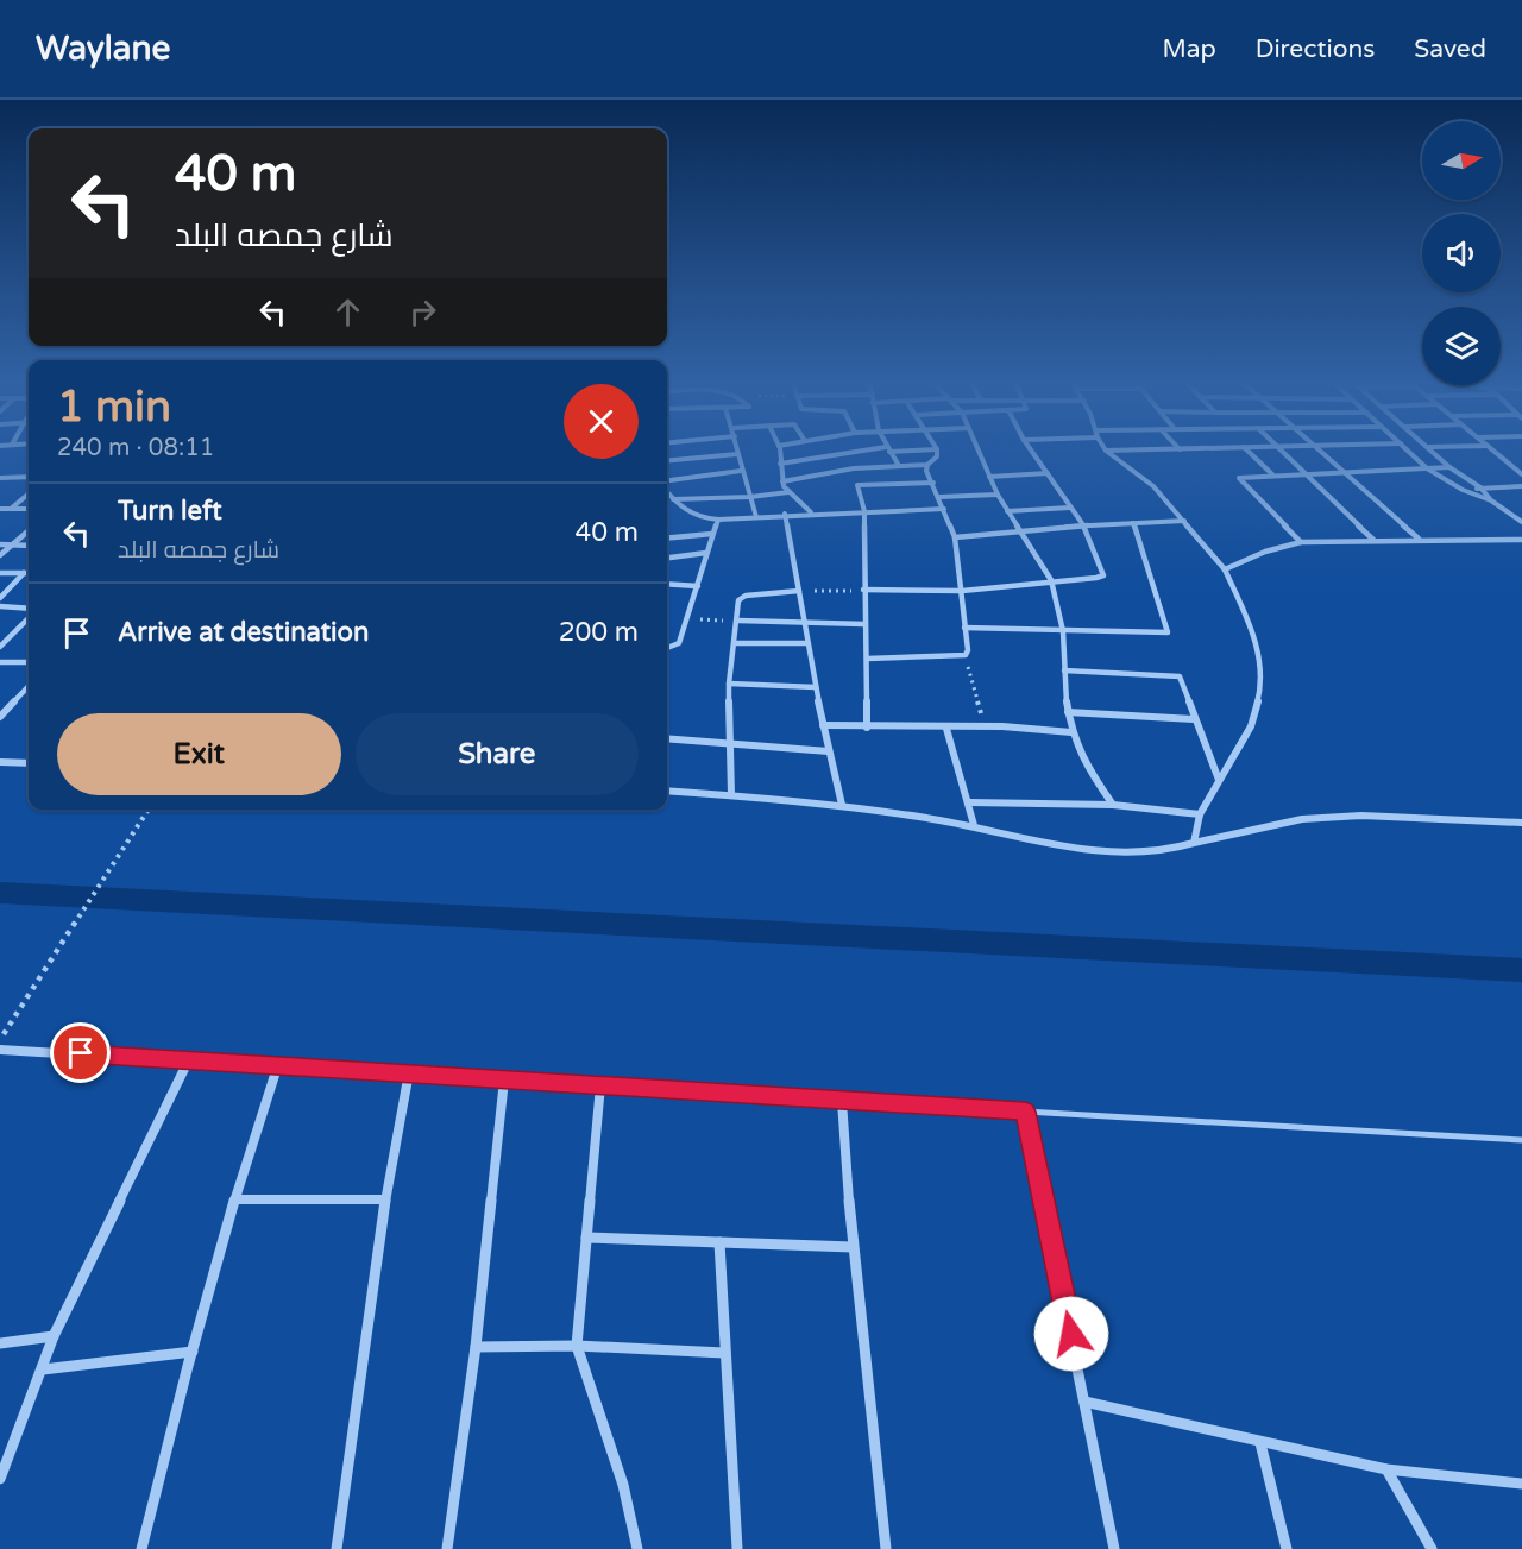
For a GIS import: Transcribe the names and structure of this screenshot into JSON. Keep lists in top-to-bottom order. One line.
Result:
{"north":"right","page":{"header":"Waylane","nav":["Map","Directions","Saved"],"turn":["40 m","شارع جمصه البلد"],"heading":["1 min","240 m · 08:11"],"list":[{"name":"Turn left","note":"شارع جمصه البلد","value":"40 m"},{"name":"Arrive at destination","value":"200 m"}],"buttons":["Exit","Share"]}}
